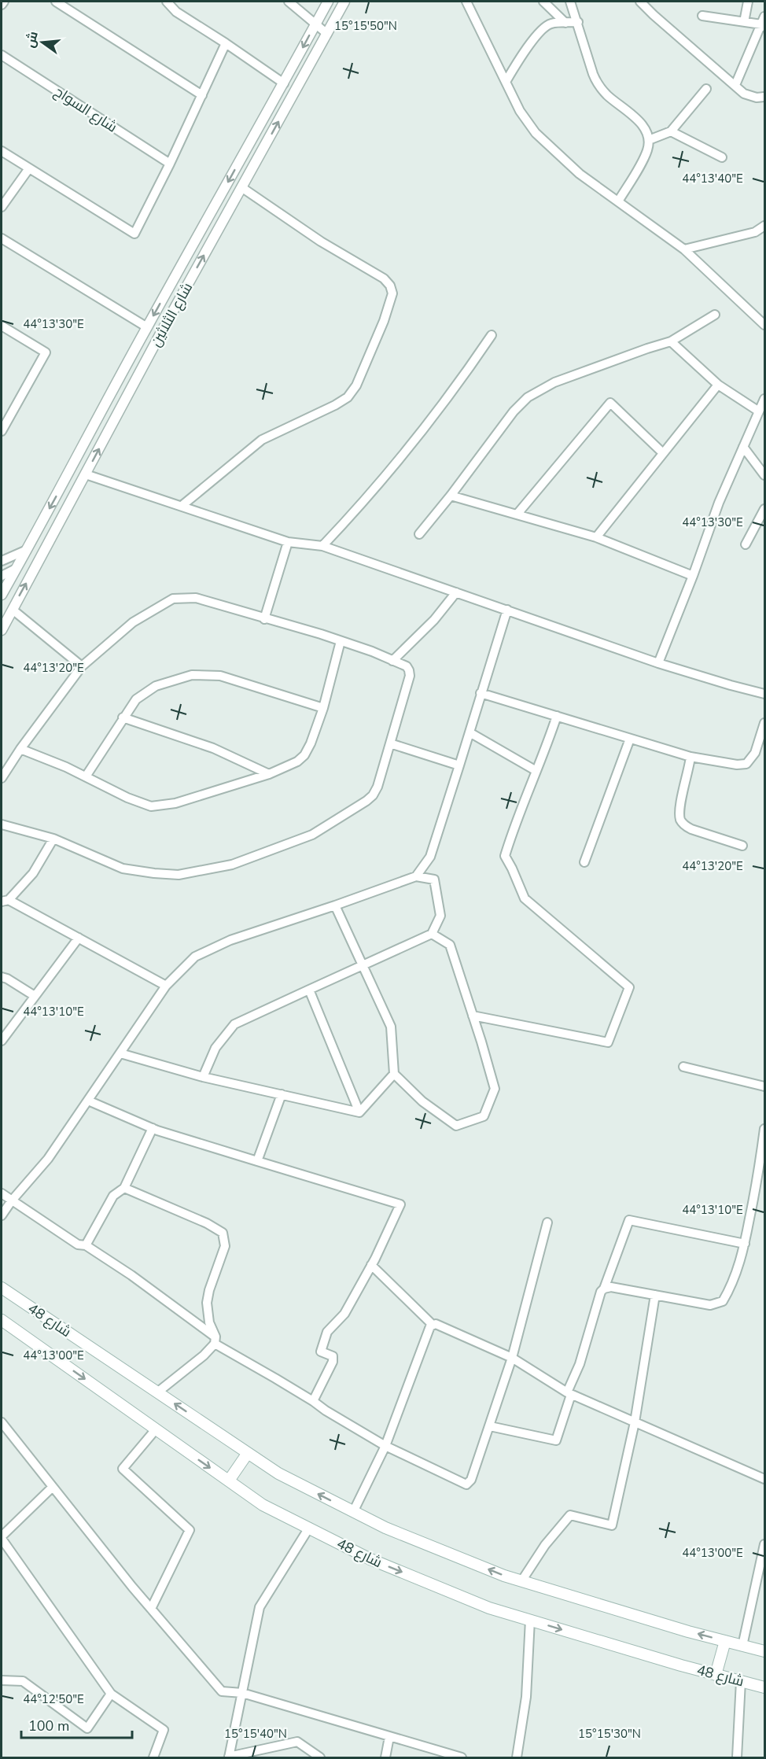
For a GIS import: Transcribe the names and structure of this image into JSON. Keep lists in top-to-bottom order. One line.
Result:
{"streets":{"main road":["شارع 48"],"street":["شارع السواح","شارع الثلاثين"]},"scale_bar":"100 m","north":"left","coordinates":["15°15'50\"N","44°13'40\"E","44°13'30\"E","44°13'20\"E","44°13'10\"E","44°13'00\"E","44°12'50\"E","15°15'40\"N","15°15'30\"N"]}
